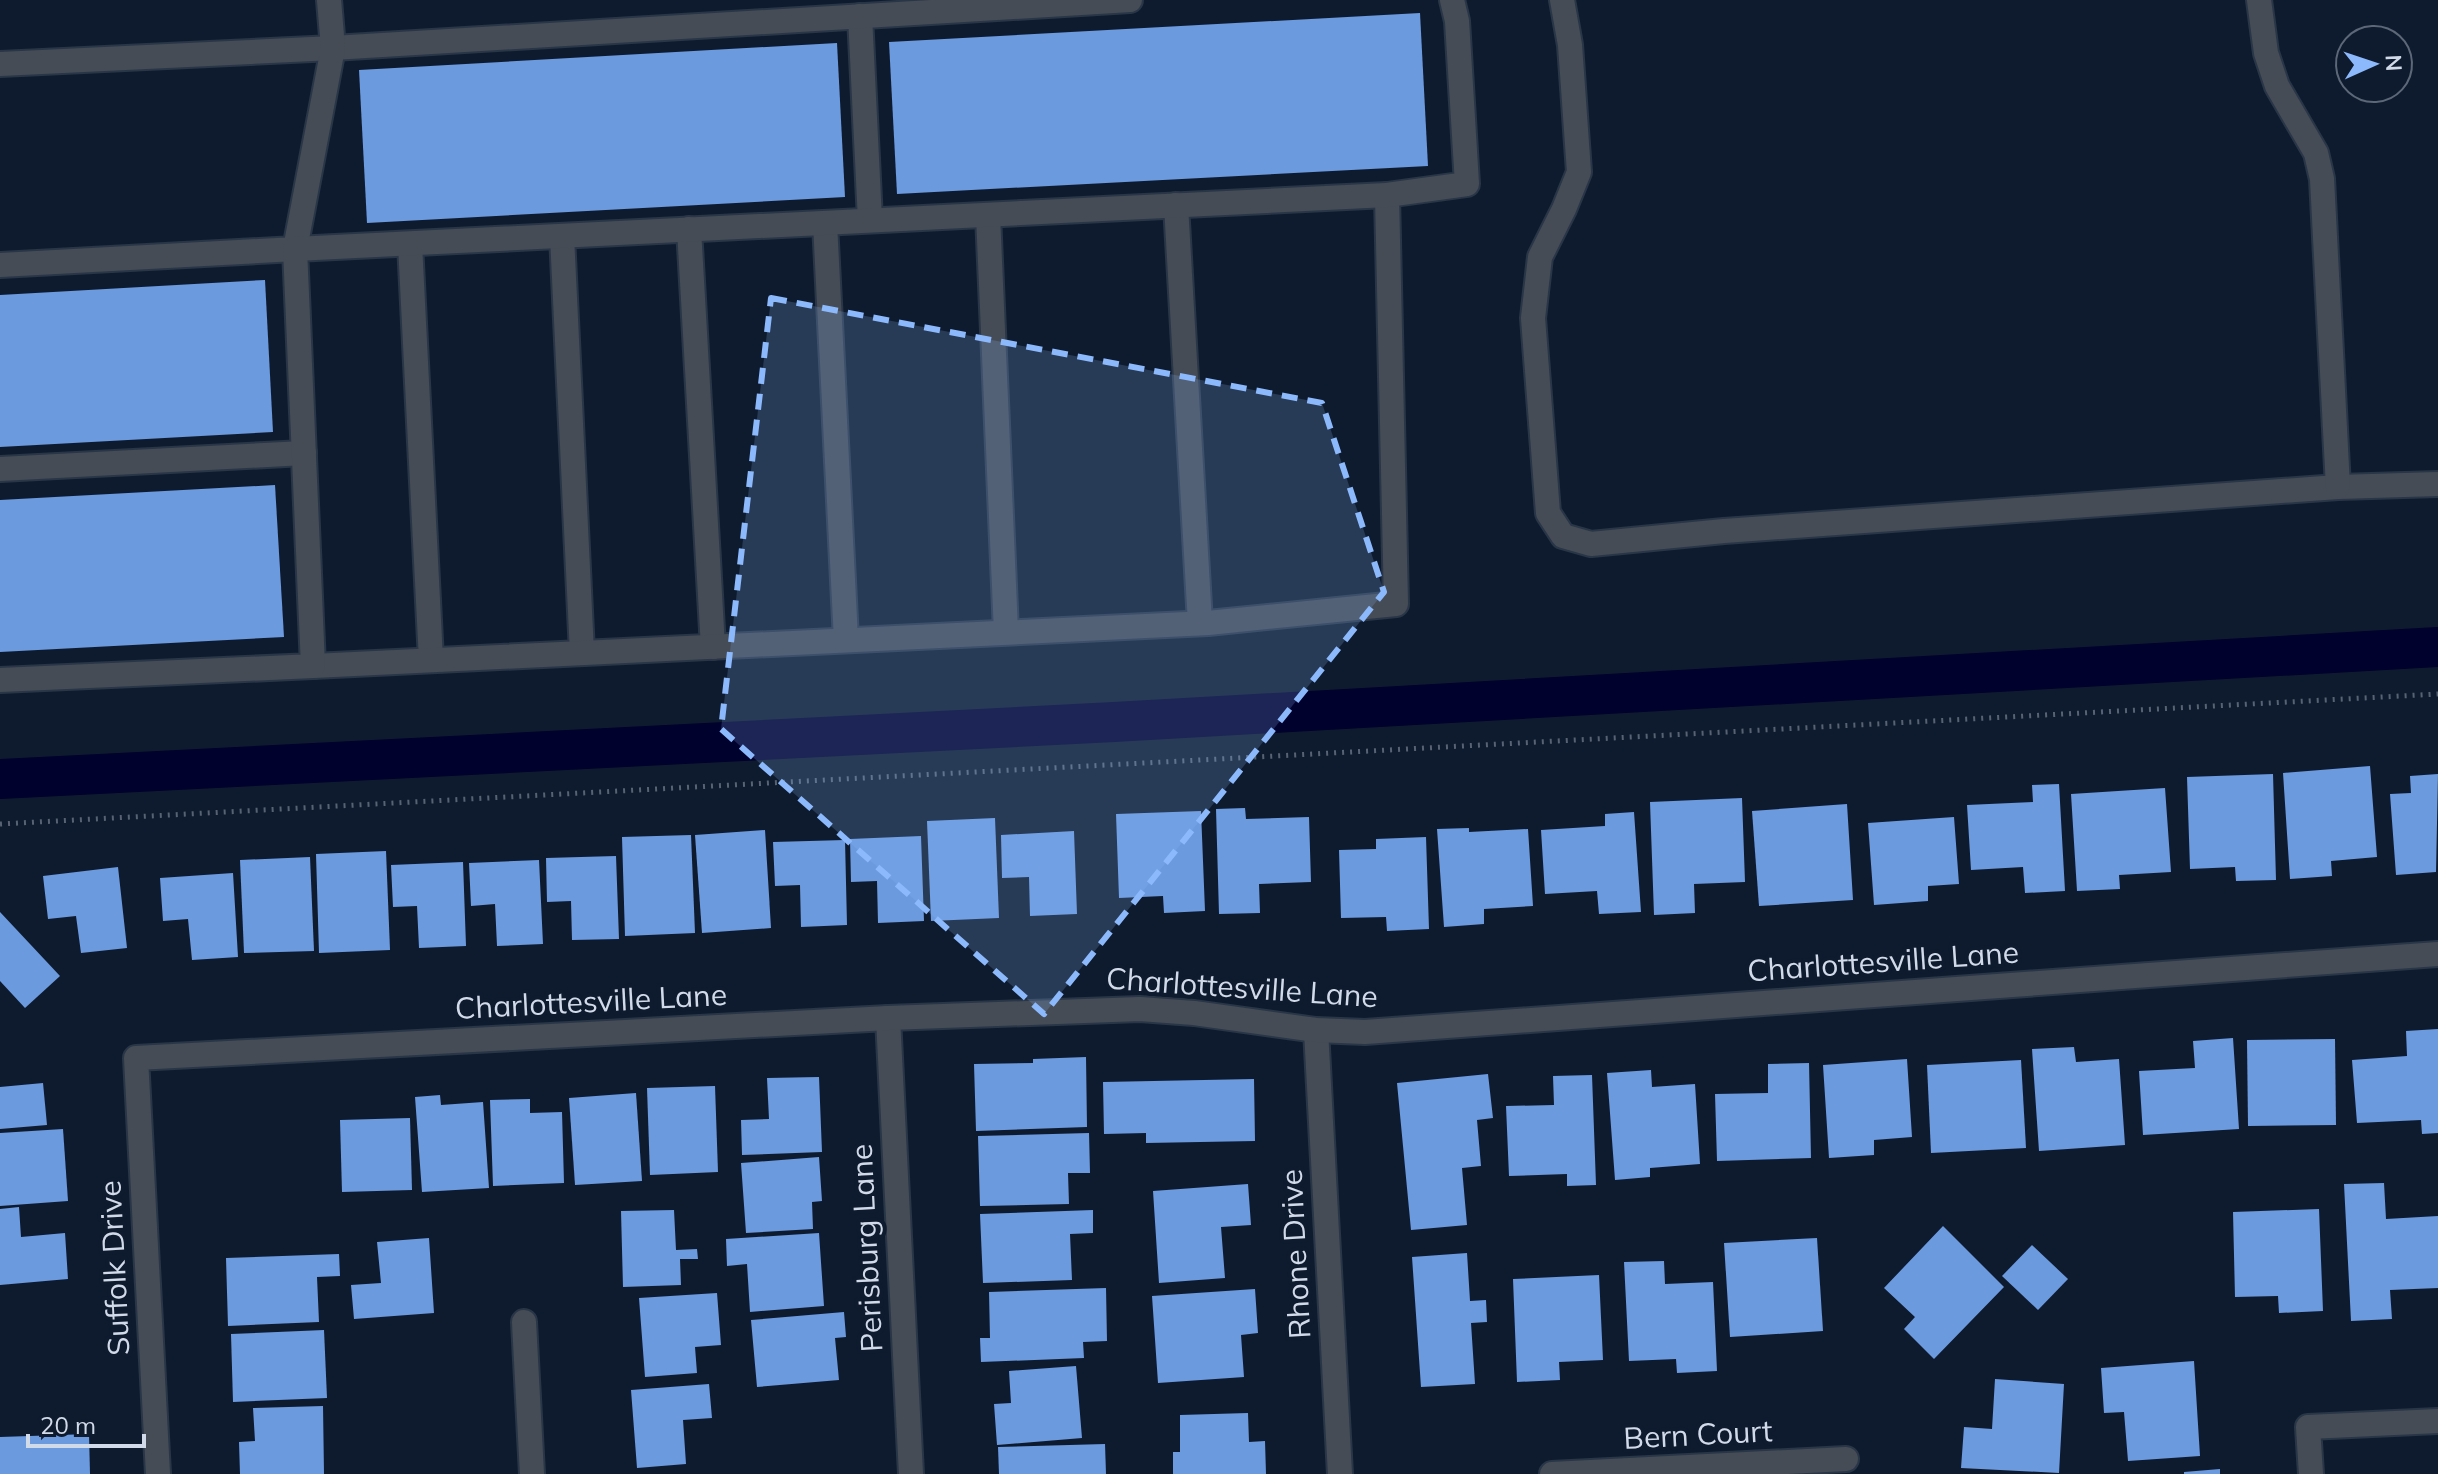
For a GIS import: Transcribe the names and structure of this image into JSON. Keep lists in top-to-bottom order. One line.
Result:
{"streets":{"street":["Charlottesville Lane","Perisburg Lane","Rhone Drive","Suffolk Drive","Bern Court"]},"crossings":[["Charlottesville Lane","Perisburg Lane"],["Charlottesville Lane","Rhone Drive"],["Charlottesville Lane","Suffolk Drive"]],"scale_bar":"20 m","north":"right"}
